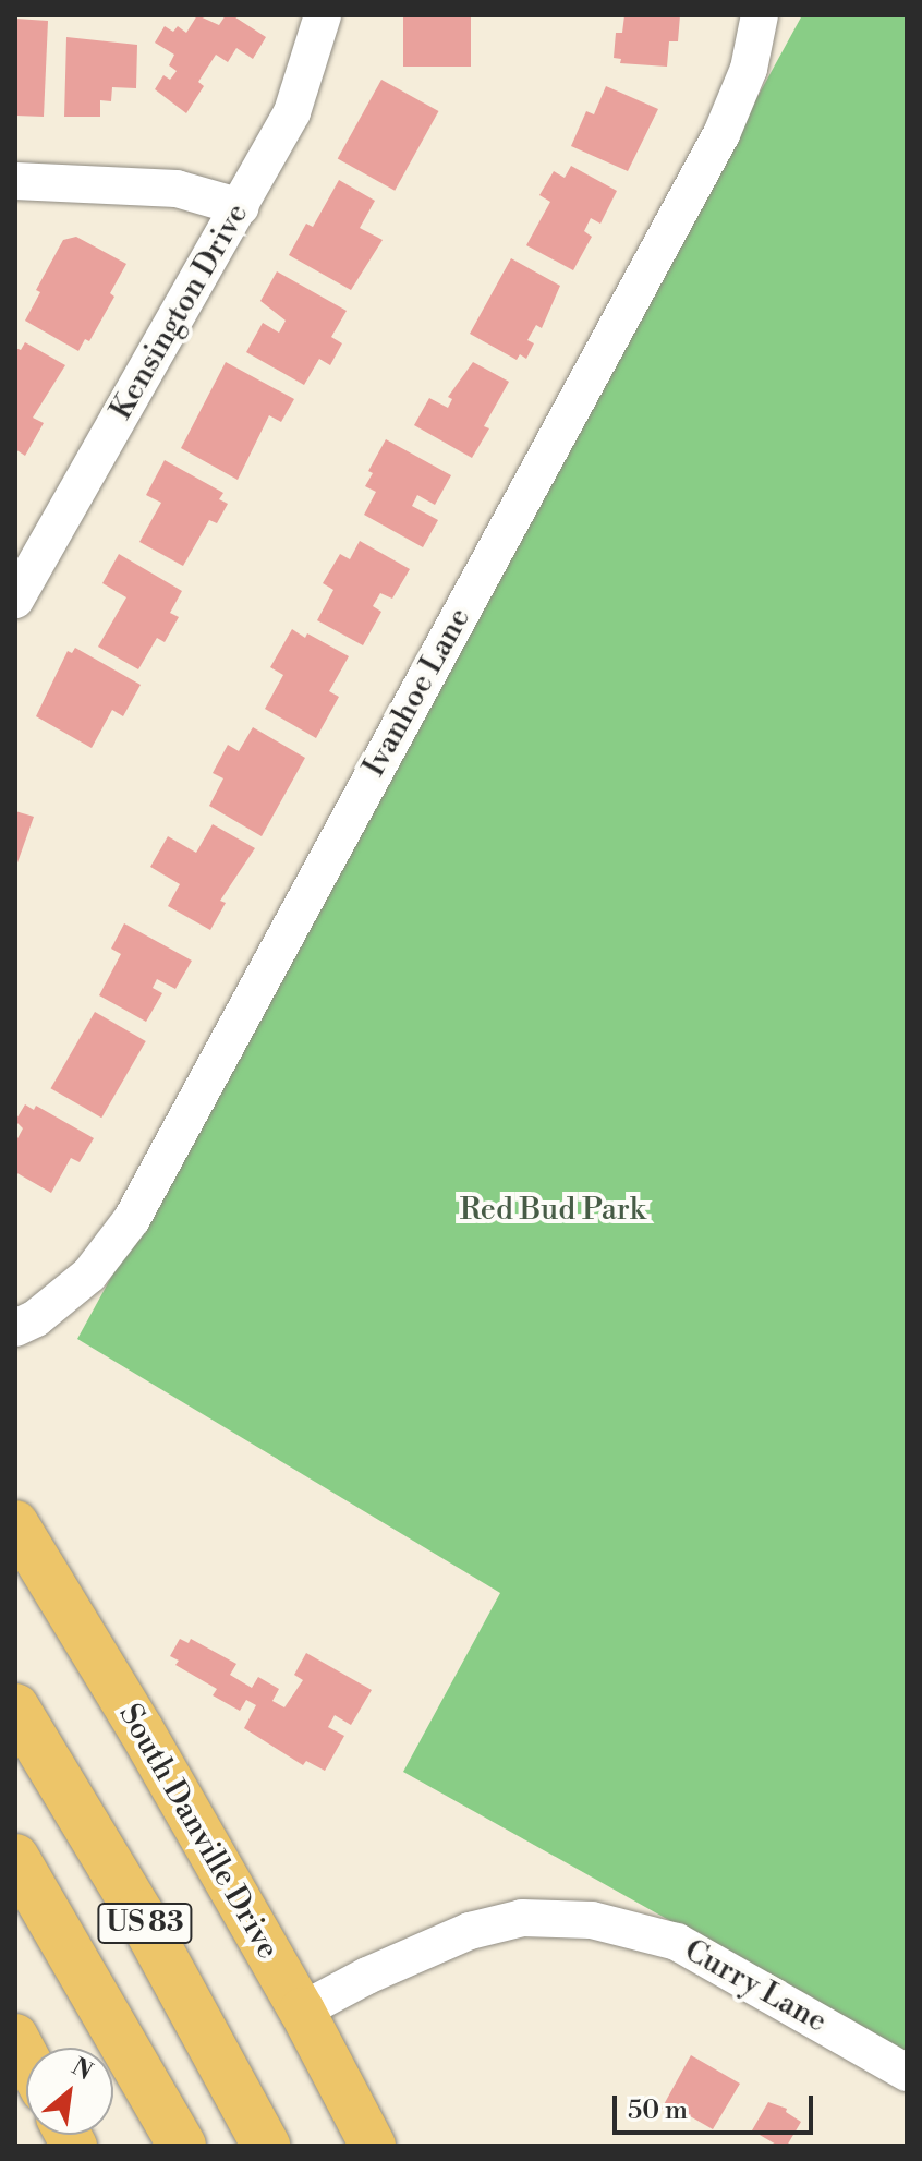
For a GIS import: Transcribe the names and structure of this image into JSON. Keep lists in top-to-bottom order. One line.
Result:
{"streets":{"highway":["US 83"],"main road":["South Danville Drive"],"street":["Kensington Drive","Ivanhoe Lane","Curry Lane"]},"crossings":[["South Danville Drive","Curry Lane"]],"parks":["Red Bud Park"],"scale_bar":"50 m","north":"top right"}
